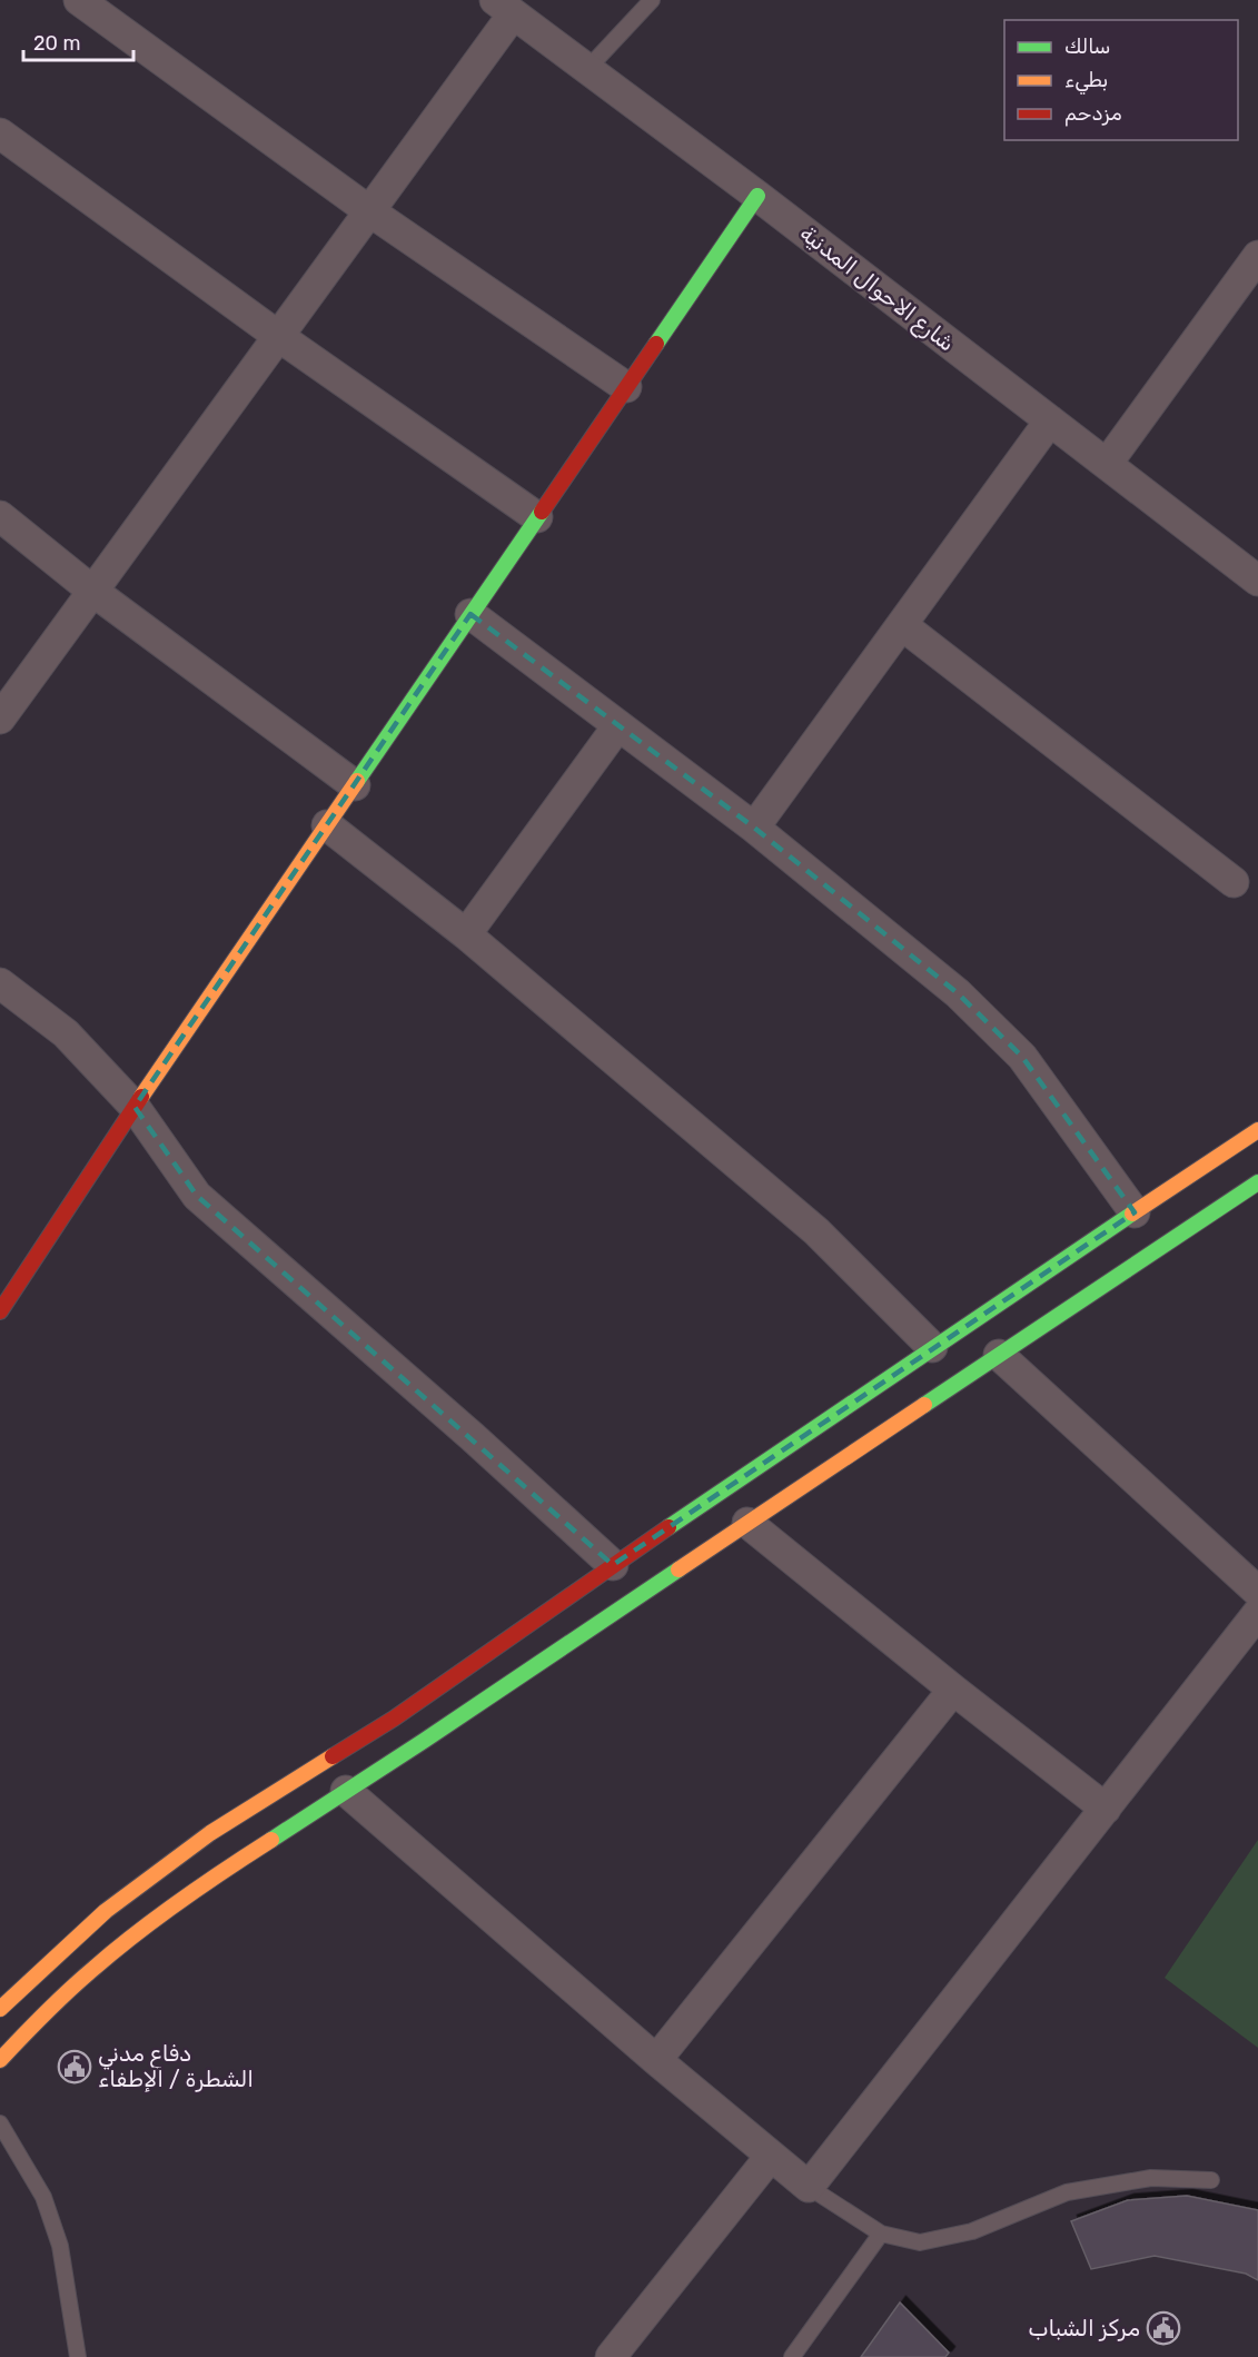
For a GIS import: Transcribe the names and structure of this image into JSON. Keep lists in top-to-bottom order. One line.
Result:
{"streets":{"street":["شارع الاحوال المدنية"]},"places":{"public building":["دفاع مدني الشطرة / الإطفاء","مركز الشباب"]},"legend":["سالك","بطيء","مزدحم"],"scale_bar":"20 m"}
